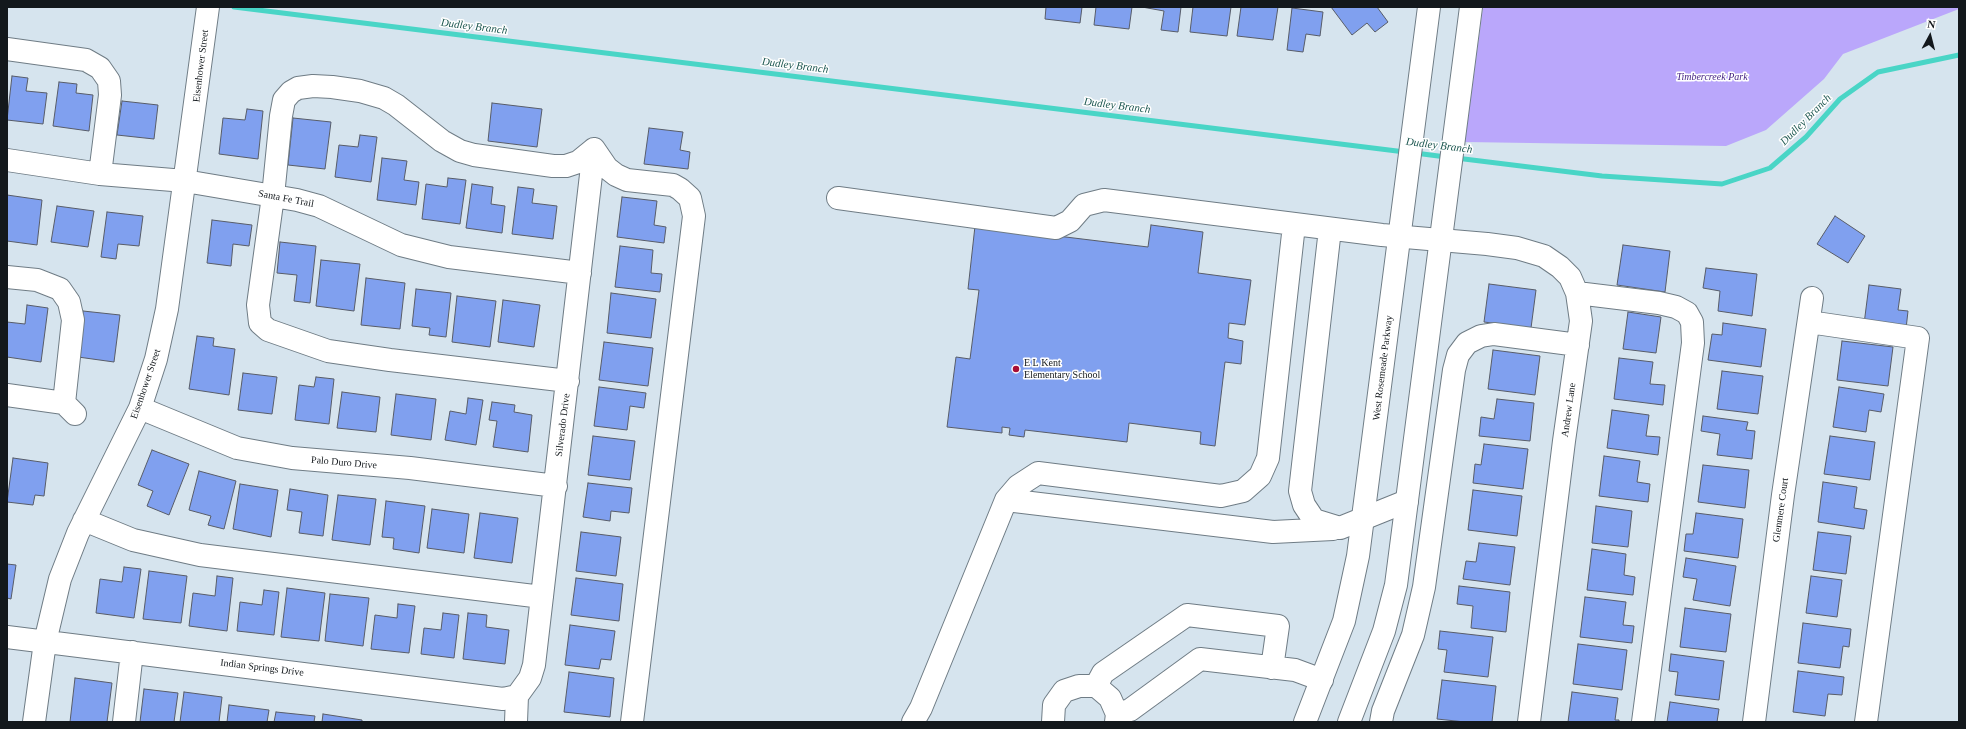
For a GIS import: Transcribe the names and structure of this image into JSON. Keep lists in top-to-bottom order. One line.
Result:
{"streets":{"street":["Eisenhower Street","Santa Fe Trail","West Rosemeade Parkway","Andrew Lane","Silverado Drive","Palo Duro Drive","Glenmere Court","Indian Springs Drive"]},"crossings":[["Eisenhower Street","Santa Fe Trail"],["Eisenhower Street","Palo Duro Drive"],["Eisenhower Street","Indian Springs Drive"],["Santa Fe Trail","Silverado Drive"],["West Rosemeade Parkway","Andrew Lane"],["Silverado Drive","Palo Duro Drive"],["Silverado Drive","Indian Springs Drive"]],"water":["Dudley Branch"],"parks":["Timbercreek Park"],"places":["E L Kent Elementary School"],"north":"top"}
